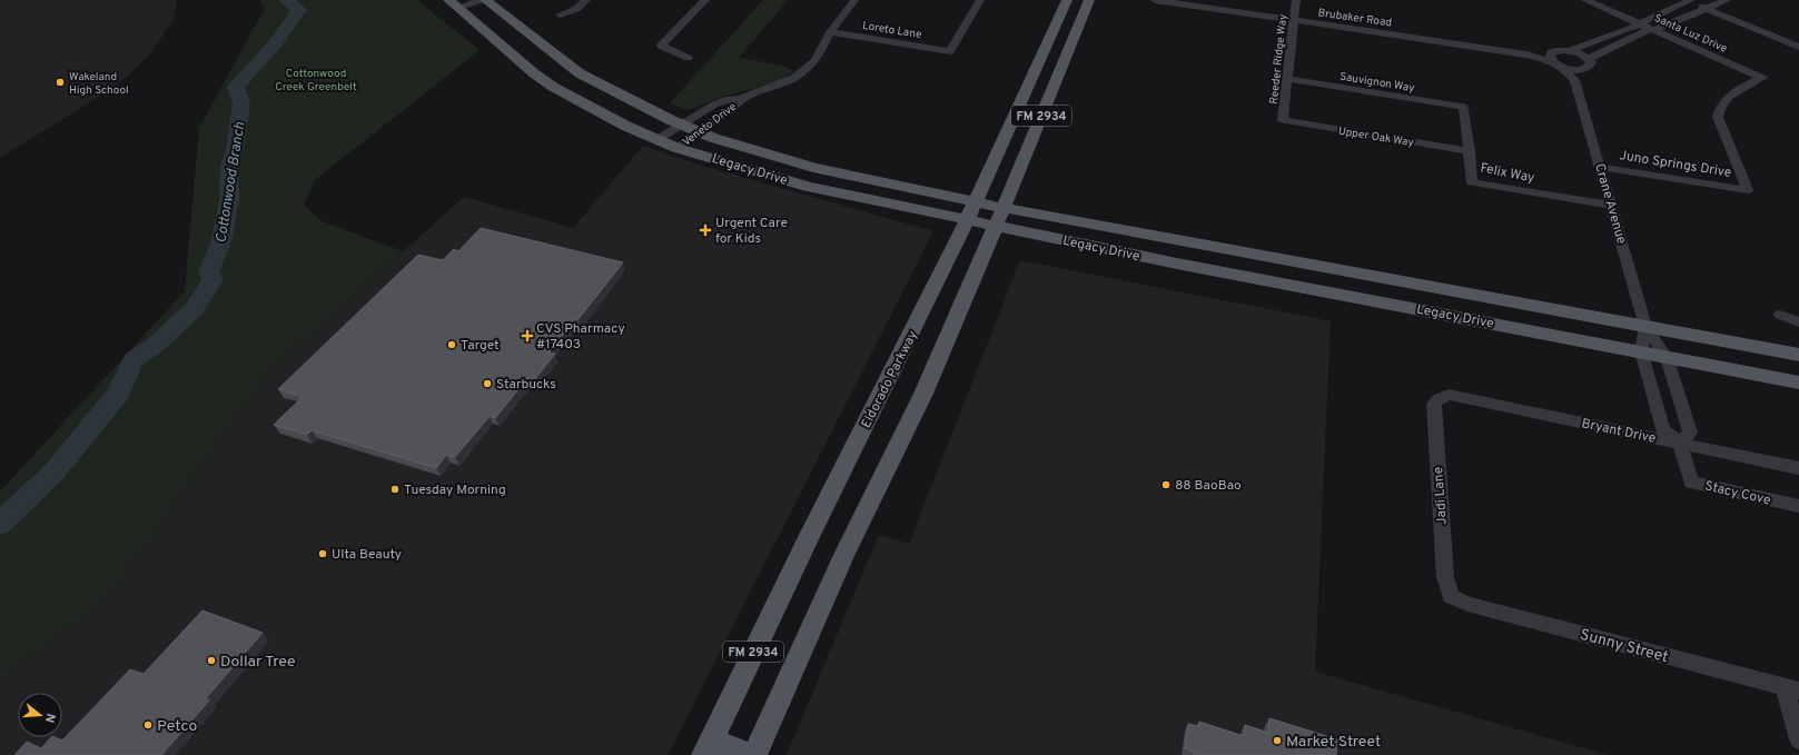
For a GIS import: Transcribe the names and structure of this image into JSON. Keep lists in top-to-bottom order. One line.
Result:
{"streets":{"main road":["FM 2934","Legacy Drive","Eldorado Parkway"],"street":["Brubaker Road","Loreto Lane","Santa Luz Drive","Reeder Ridge Way","Sauvignon Way","Veneto Drive","Upper Oak Way","Juno Springs Drive","Felix Way","Crane Avenue","Bryant Drive","Stacy Cove","Jadi Lane","Sunny Street"]},"crossings":[["Brubaker Road","Reeder Ridge Way"],["Brubaker Road","Crane Avenue"],["Loreto Lane","Veneto Drive"],["Santa Luz Drive","Juno Springs Drive"],["Reeder Ridge Way","Sauvignon Way"],["Reeder Ridge Way","Upper Oak Way"],["Sauvignon Way","Felix Way"],["FM 2934","Legacy Drive"],["Veneto Drive","Legacy Drive"],["Upper Oak Way","Felix Way"],["Juno Springs Drive","Crane Avenue"],["Legacy Drive","Crane Avenue"],["Legacy Drive","Eldorado Parkway"],["Felix Way","Crane Avenue"],["Crane Avenue","Bryant Drive"],["Crane Avenue","Stacy Cove"],["Bryant Drive","Stacy Cove"],["Bryant Drive","Jadi Lane"],["Jadi Lane","Sunny Street"]],"water":["Cottonwood Branch"],"parks":["Cottonwood Creek Greenbelt"],"places":{"other":["Wakeland High School","Target","Starbucks","88 BaoBao","Tuesday Morning","Ulta Beauty","Dollar Tree","Petco","Market Street"],"health":["Urgent Care for Kids","CVS Pharmacy #17403"]},"north":"right"}
